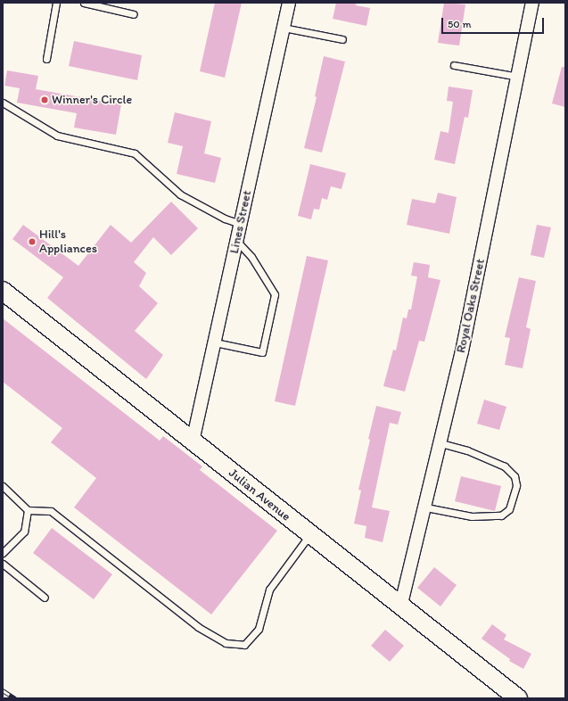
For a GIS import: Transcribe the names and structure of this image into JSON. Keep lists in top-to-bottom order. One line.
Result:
{"streets":{"street":["Lines Street","Royal Oaks Street","Julian Avenue"]},"crossings":[["Lines Street","Julian Avenue"],["Royal Oaks Street","Julian Avenue"]],"places":["Winner's Circle","Hill's Appliances"],"scale_bar":"50 m"}
